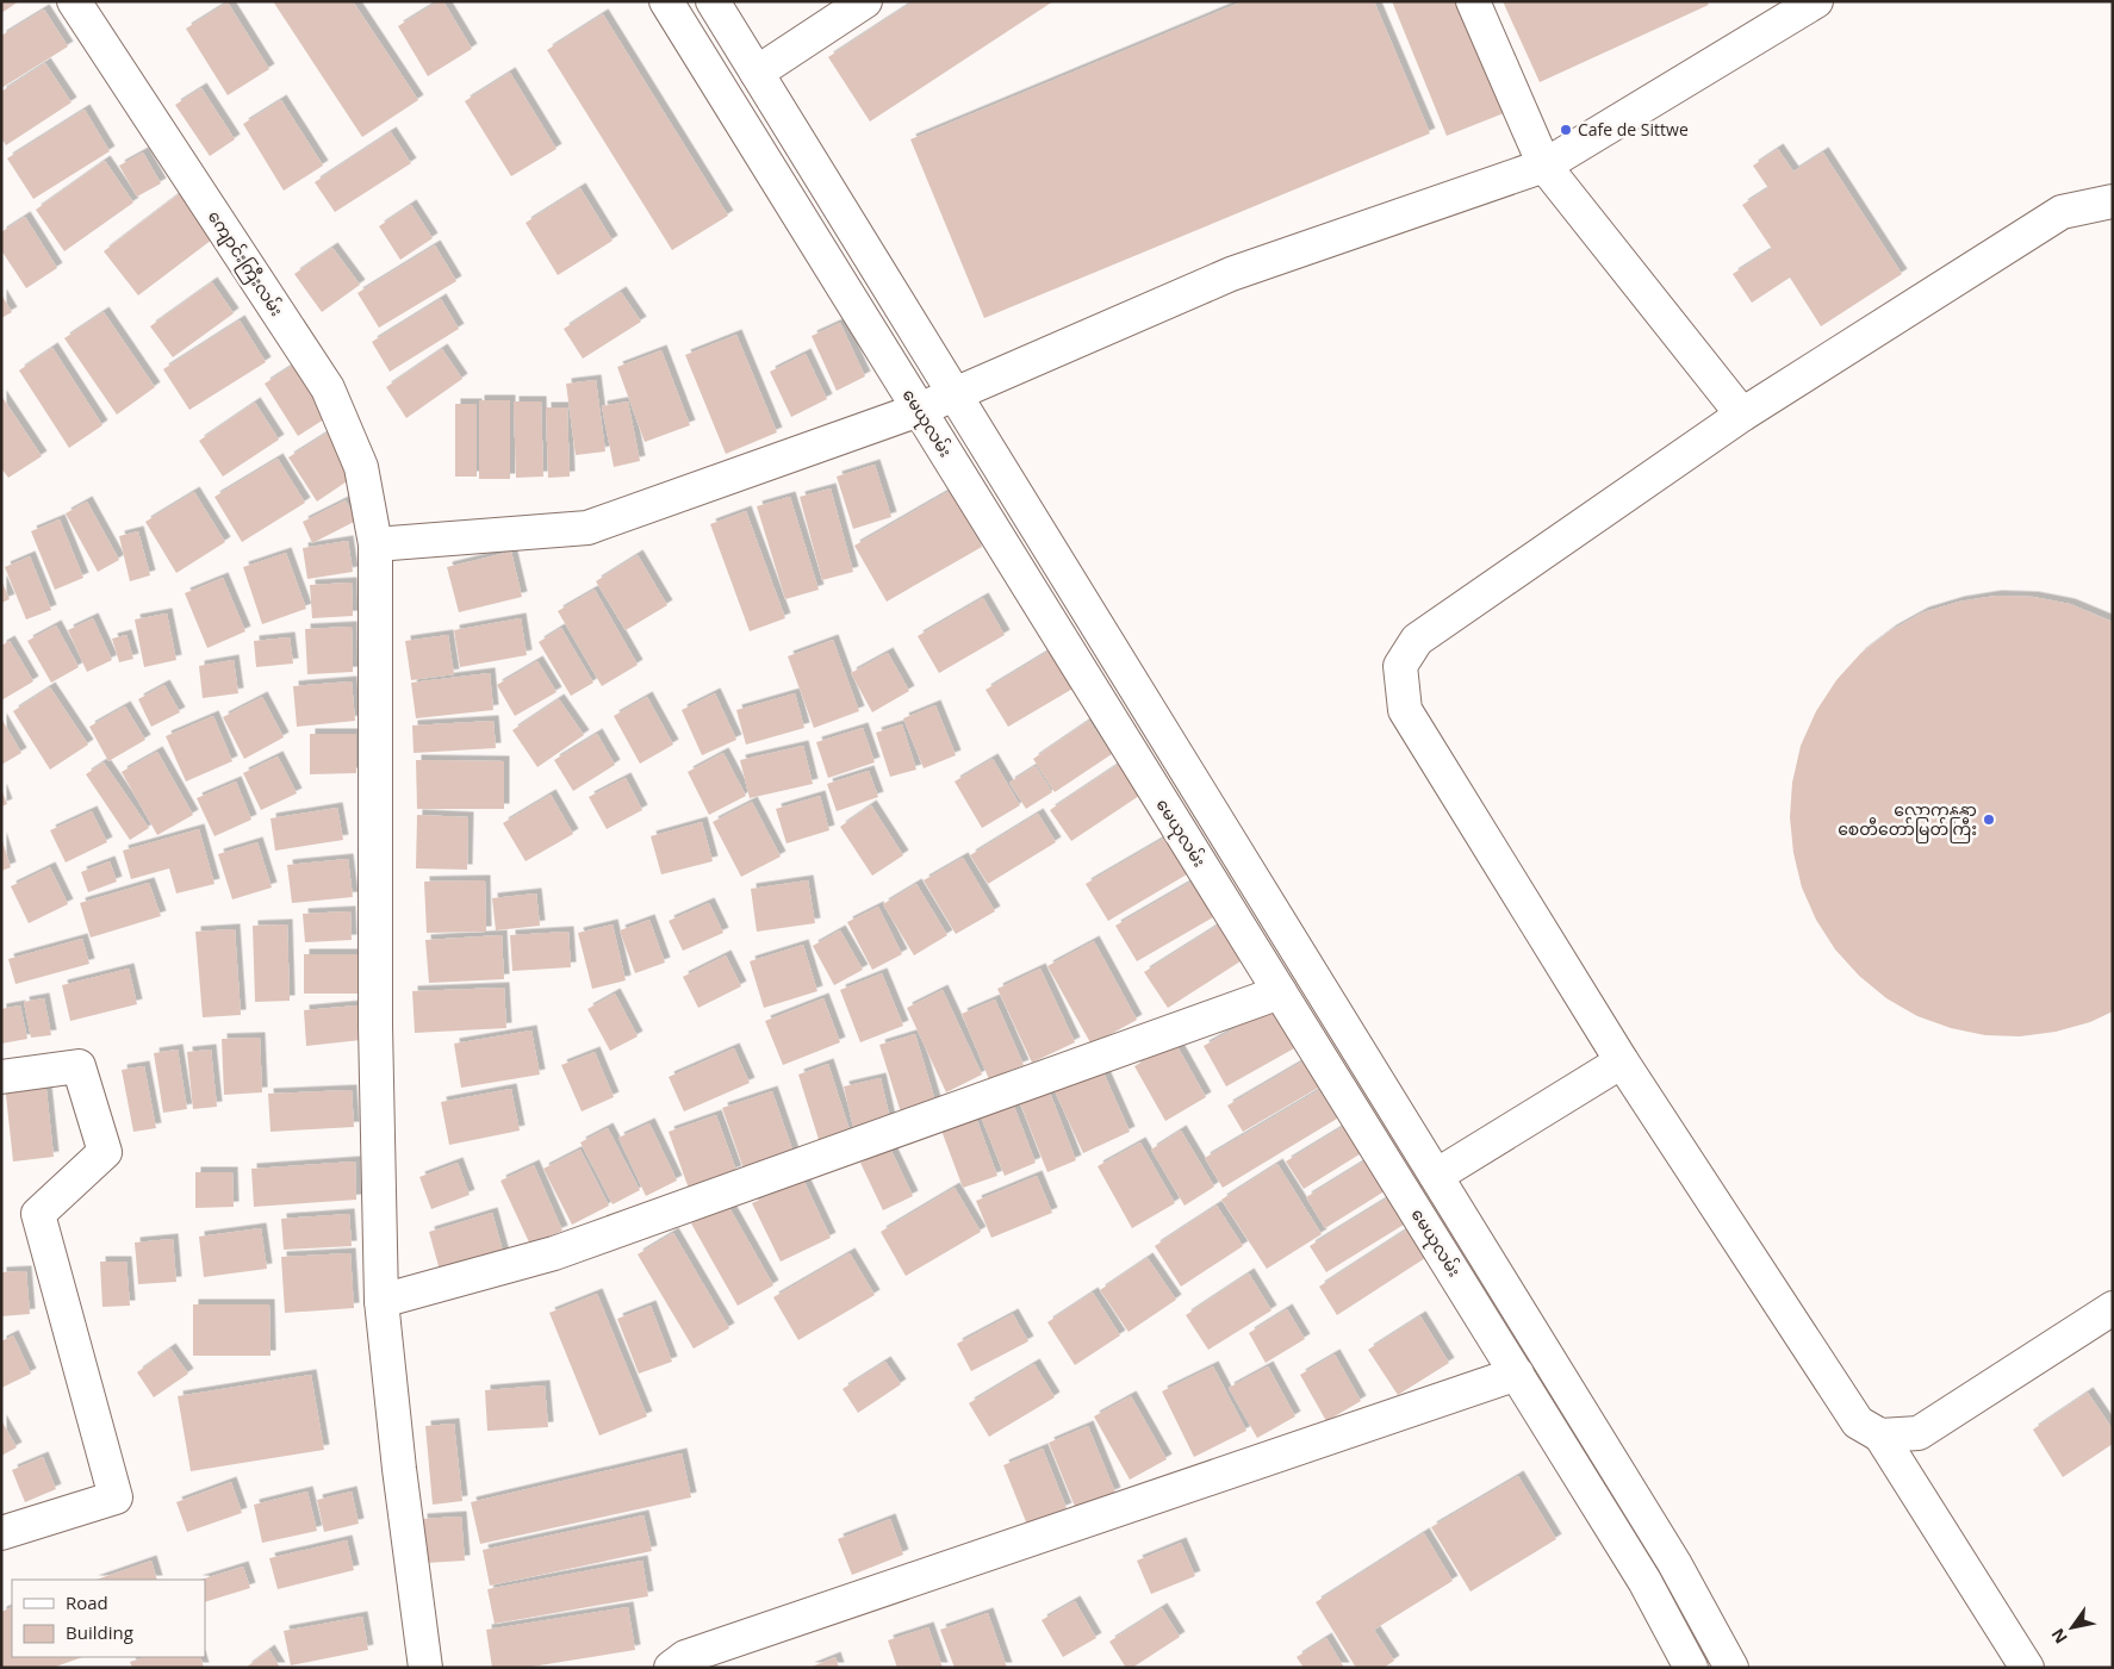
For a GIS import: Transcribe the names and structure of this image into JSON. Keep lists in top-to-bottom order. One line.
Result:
{"streets":{"street":["ကျောင်းကြီးလမ်း","မေယုလမ်း"]},"places":["Cafe de Sittwe","လောကနန္ဒာ စေတီတော်မြတ်ကြီး"],"legend":["Road","Building"],"north":"bottom left"}
